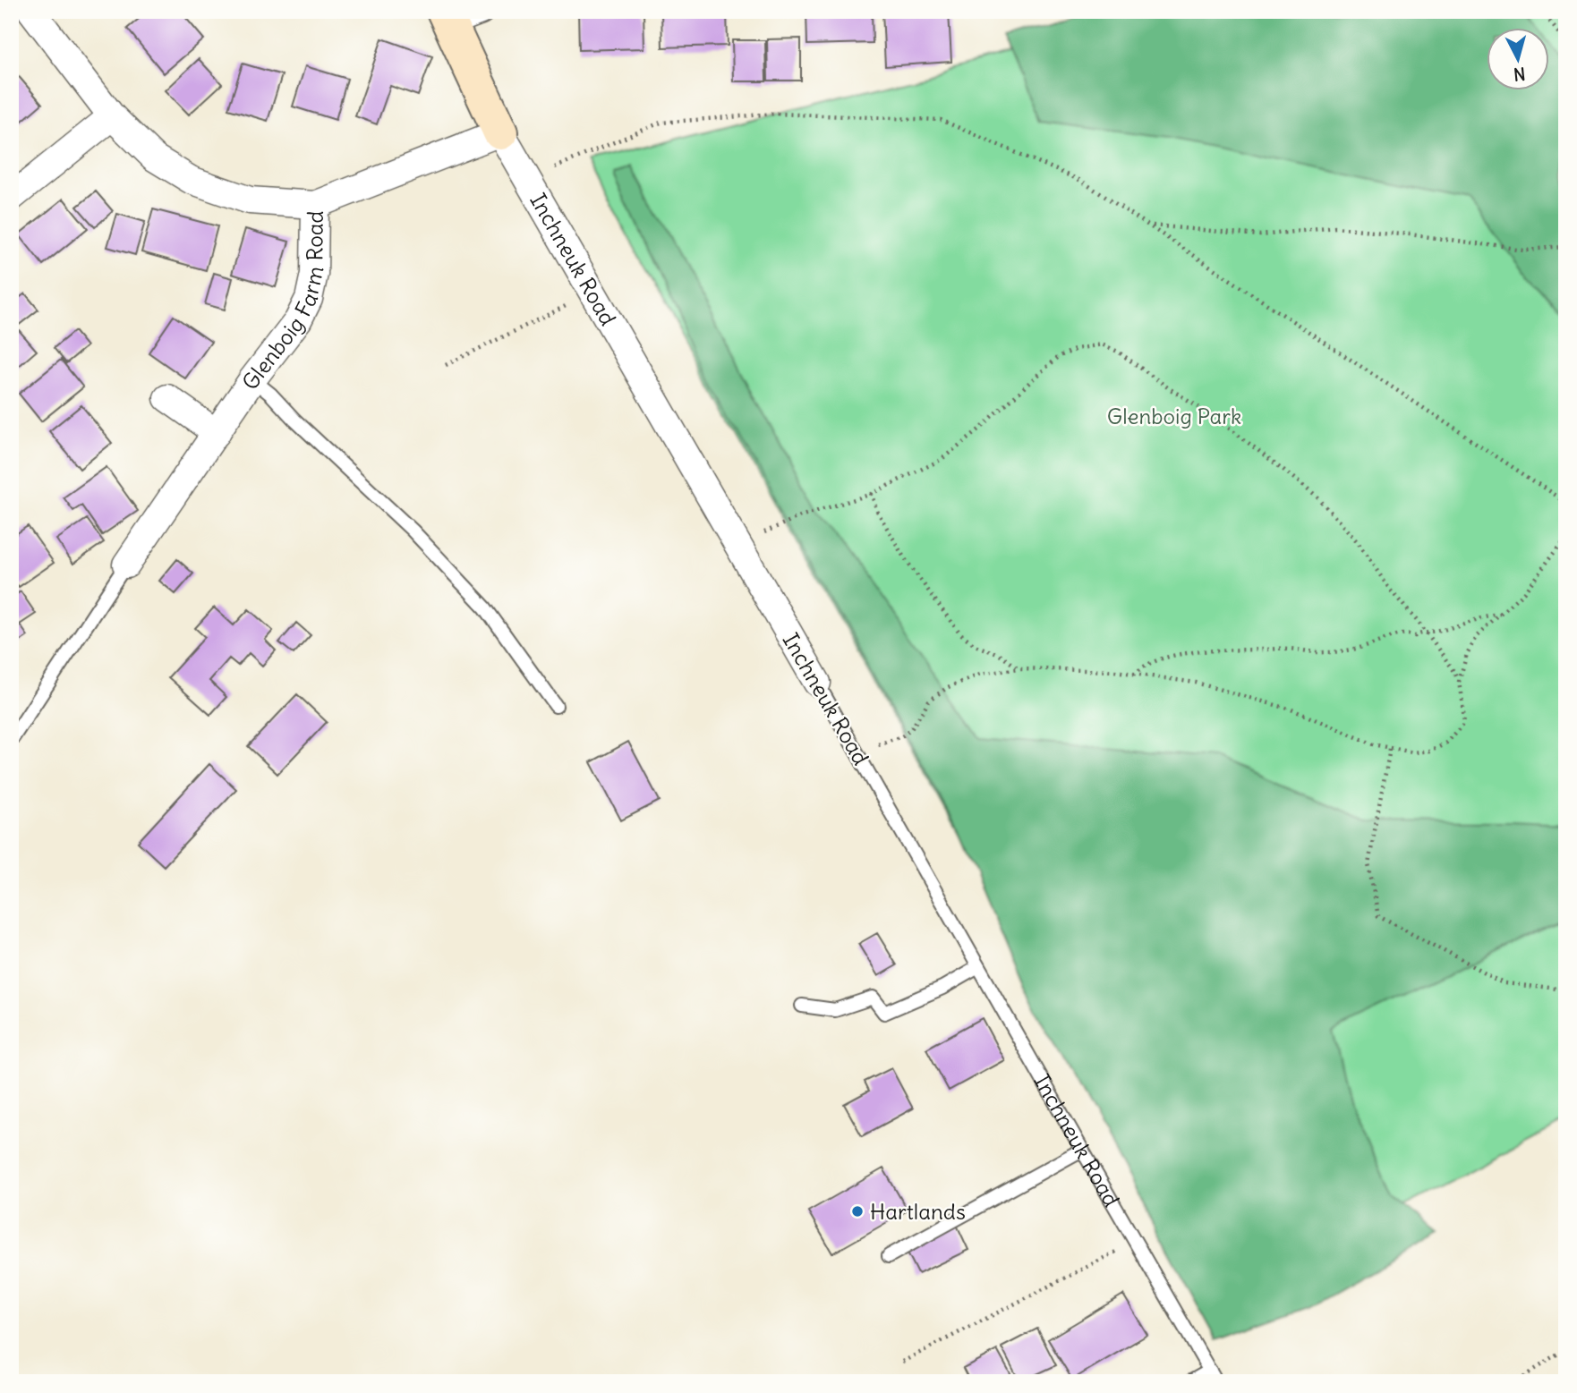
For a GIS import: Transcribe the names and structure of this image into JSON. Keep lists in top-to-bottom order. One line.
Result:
{"streets":{"street":["Inchneuk Road","Glenboig Farm Road"]},"crossings":[["Inchneuk Road","Glenboig Farm Road"]],"parks":["Glenboig Park"],"places":["Hartlands"],"north":"bottom"}
